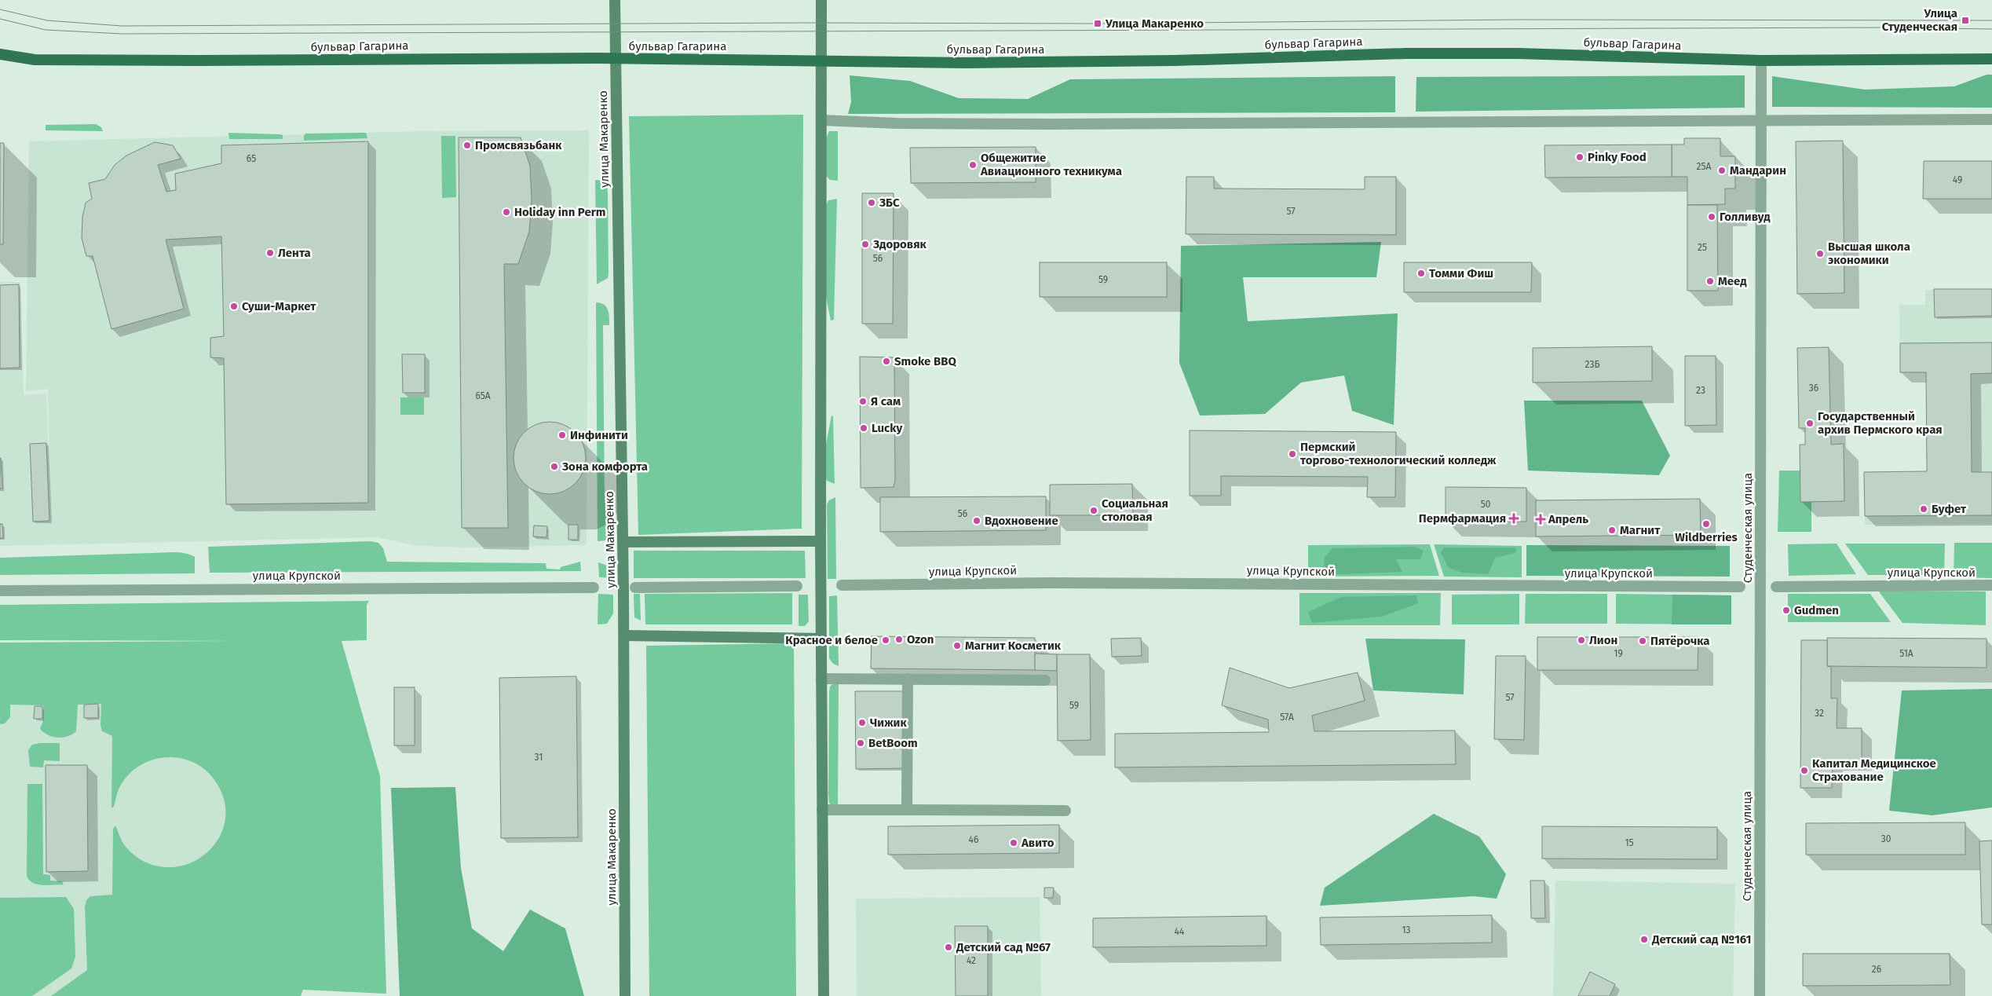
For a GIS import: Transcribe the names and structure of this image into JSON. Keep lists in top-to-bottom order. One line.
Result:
{"streets":{"main road":["бульвар Гагарина","улица Макаренко"],"street":["Студенческая улица","улица Крупской"]},"crossings":[["бульвар Гагарина","улица Макаренко"],["бульвар Гагарина","Студенческая улица"]],"places":{"transit":["Улица Студенческая","Улица Макаренко"],"other":["Промсвязьбанк","Pinky Food","Общежитие Авиационного техникума","Мандарин","ЗБС","Holiday inn Perm","Голливуд","Здоровяк","Лента","Высшая школа экономики","Томми Фиш","Меед","Суши-Маркет","Smoke BBQ","Я сам","Государственный архив Пермского края","Lucky","Инфинити","Пермский торгово-технологический колледж","Зона комфорта","Буфет","Социальная столовая","Вдохновение","Wildberries","Магнит","Gudmen","Ozon","Красное и белое","Лион","Пятёрочка","Магнит Косметик","Чижик","BetBoom","Капитал Медицинское Страхование","Авито","Детский сад №161","Детский сад №67"],"health":["Пермфармация","Апрель"]},"house_numbers":["65","25А","49","57","25","56","59","23Б","36","23","65А","50","56","19","51А","57","59","32","57А","31","30","46","15","13","44","42","26"]}
